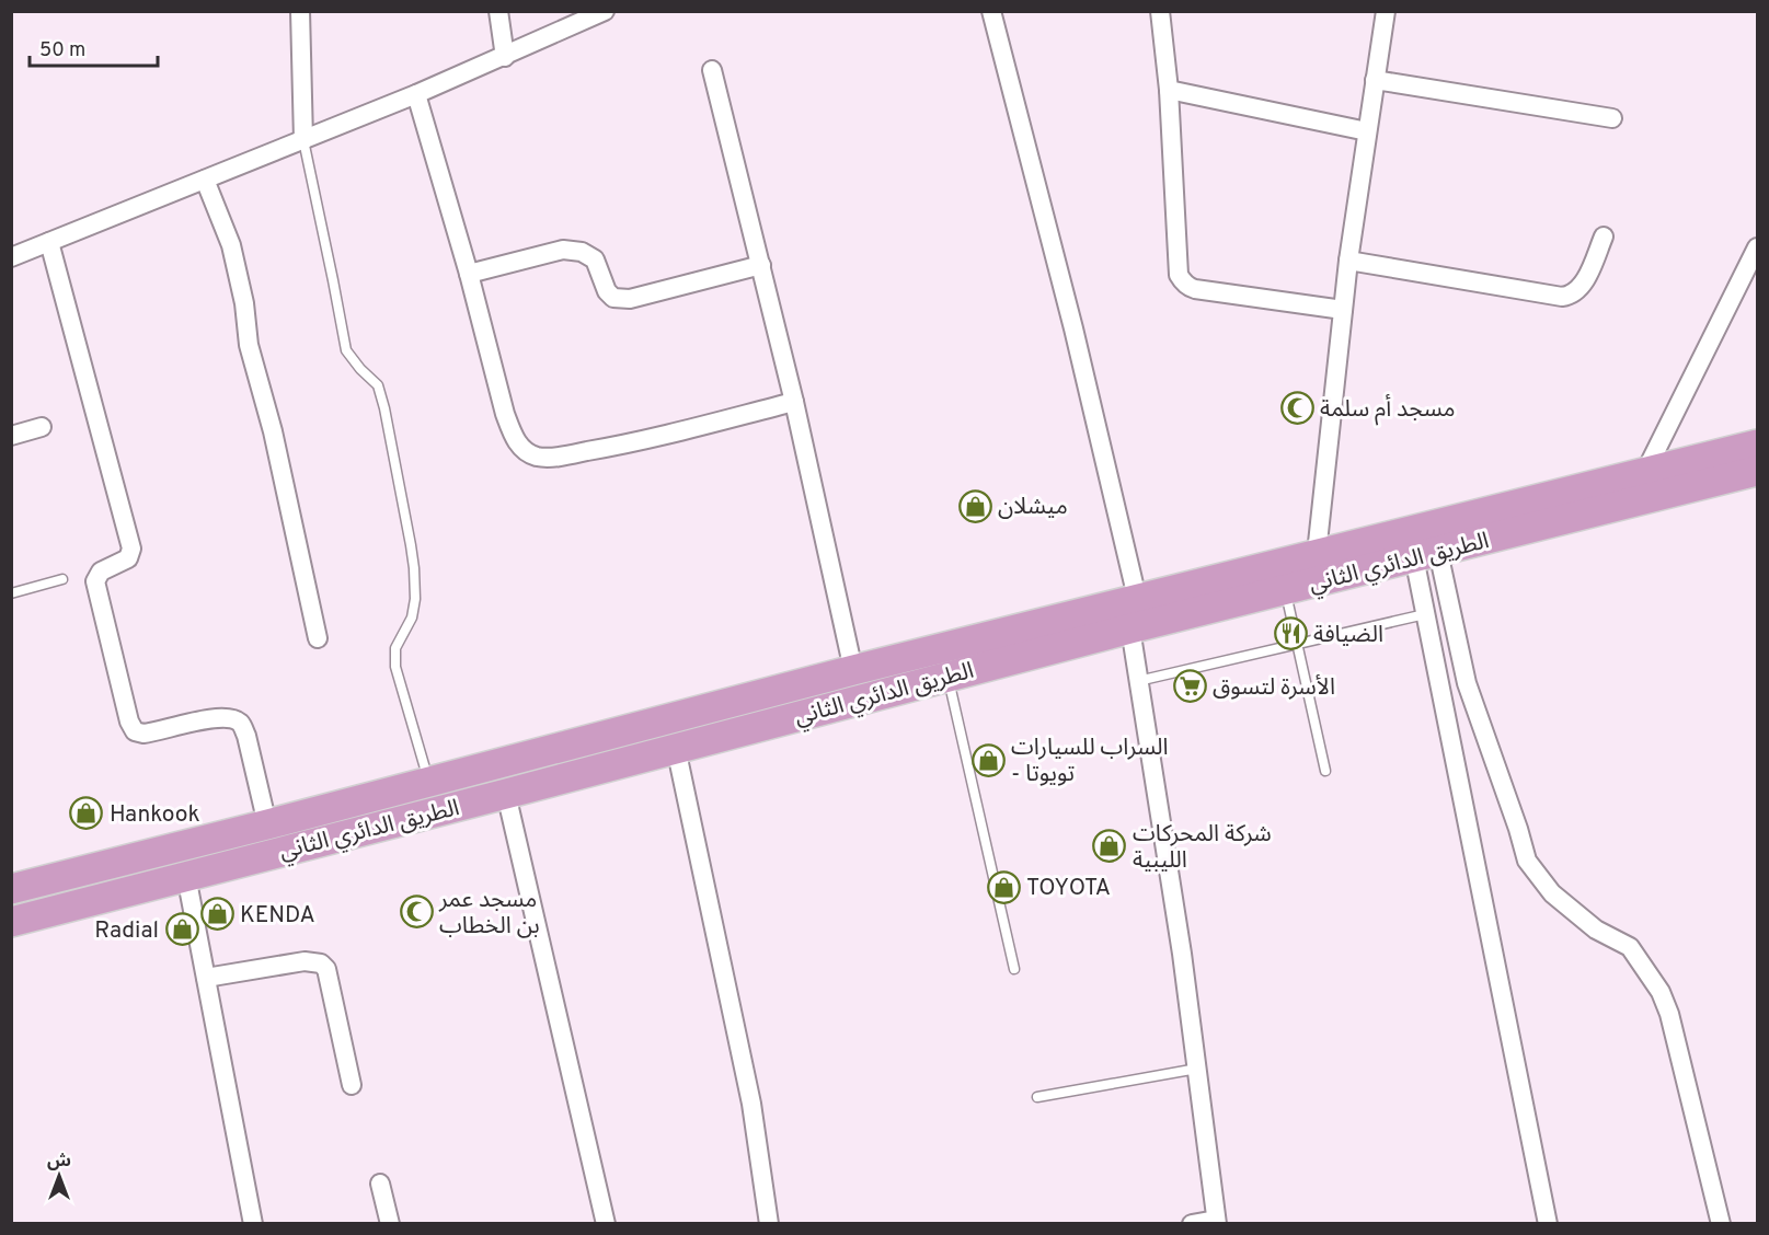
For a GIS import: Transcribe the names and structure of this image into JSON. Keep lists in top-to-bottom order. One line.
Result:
{"streets":{"highway":["الطريق الدائري الثاني"]},"places":{"mosque":["مسجد أم سلمة","مسجد عمر بن الخطاب"],"shop":["ميشلان","السراب للسيارات - تويوتا","Hankook","شركة المحركات الليبية","TOYOTA","KENDA","Radial"],"restaurant":["الضيافة"],"supermarket":["الأسرة لتسوق"]},"scale_bar":"50 m","north":"top"}
